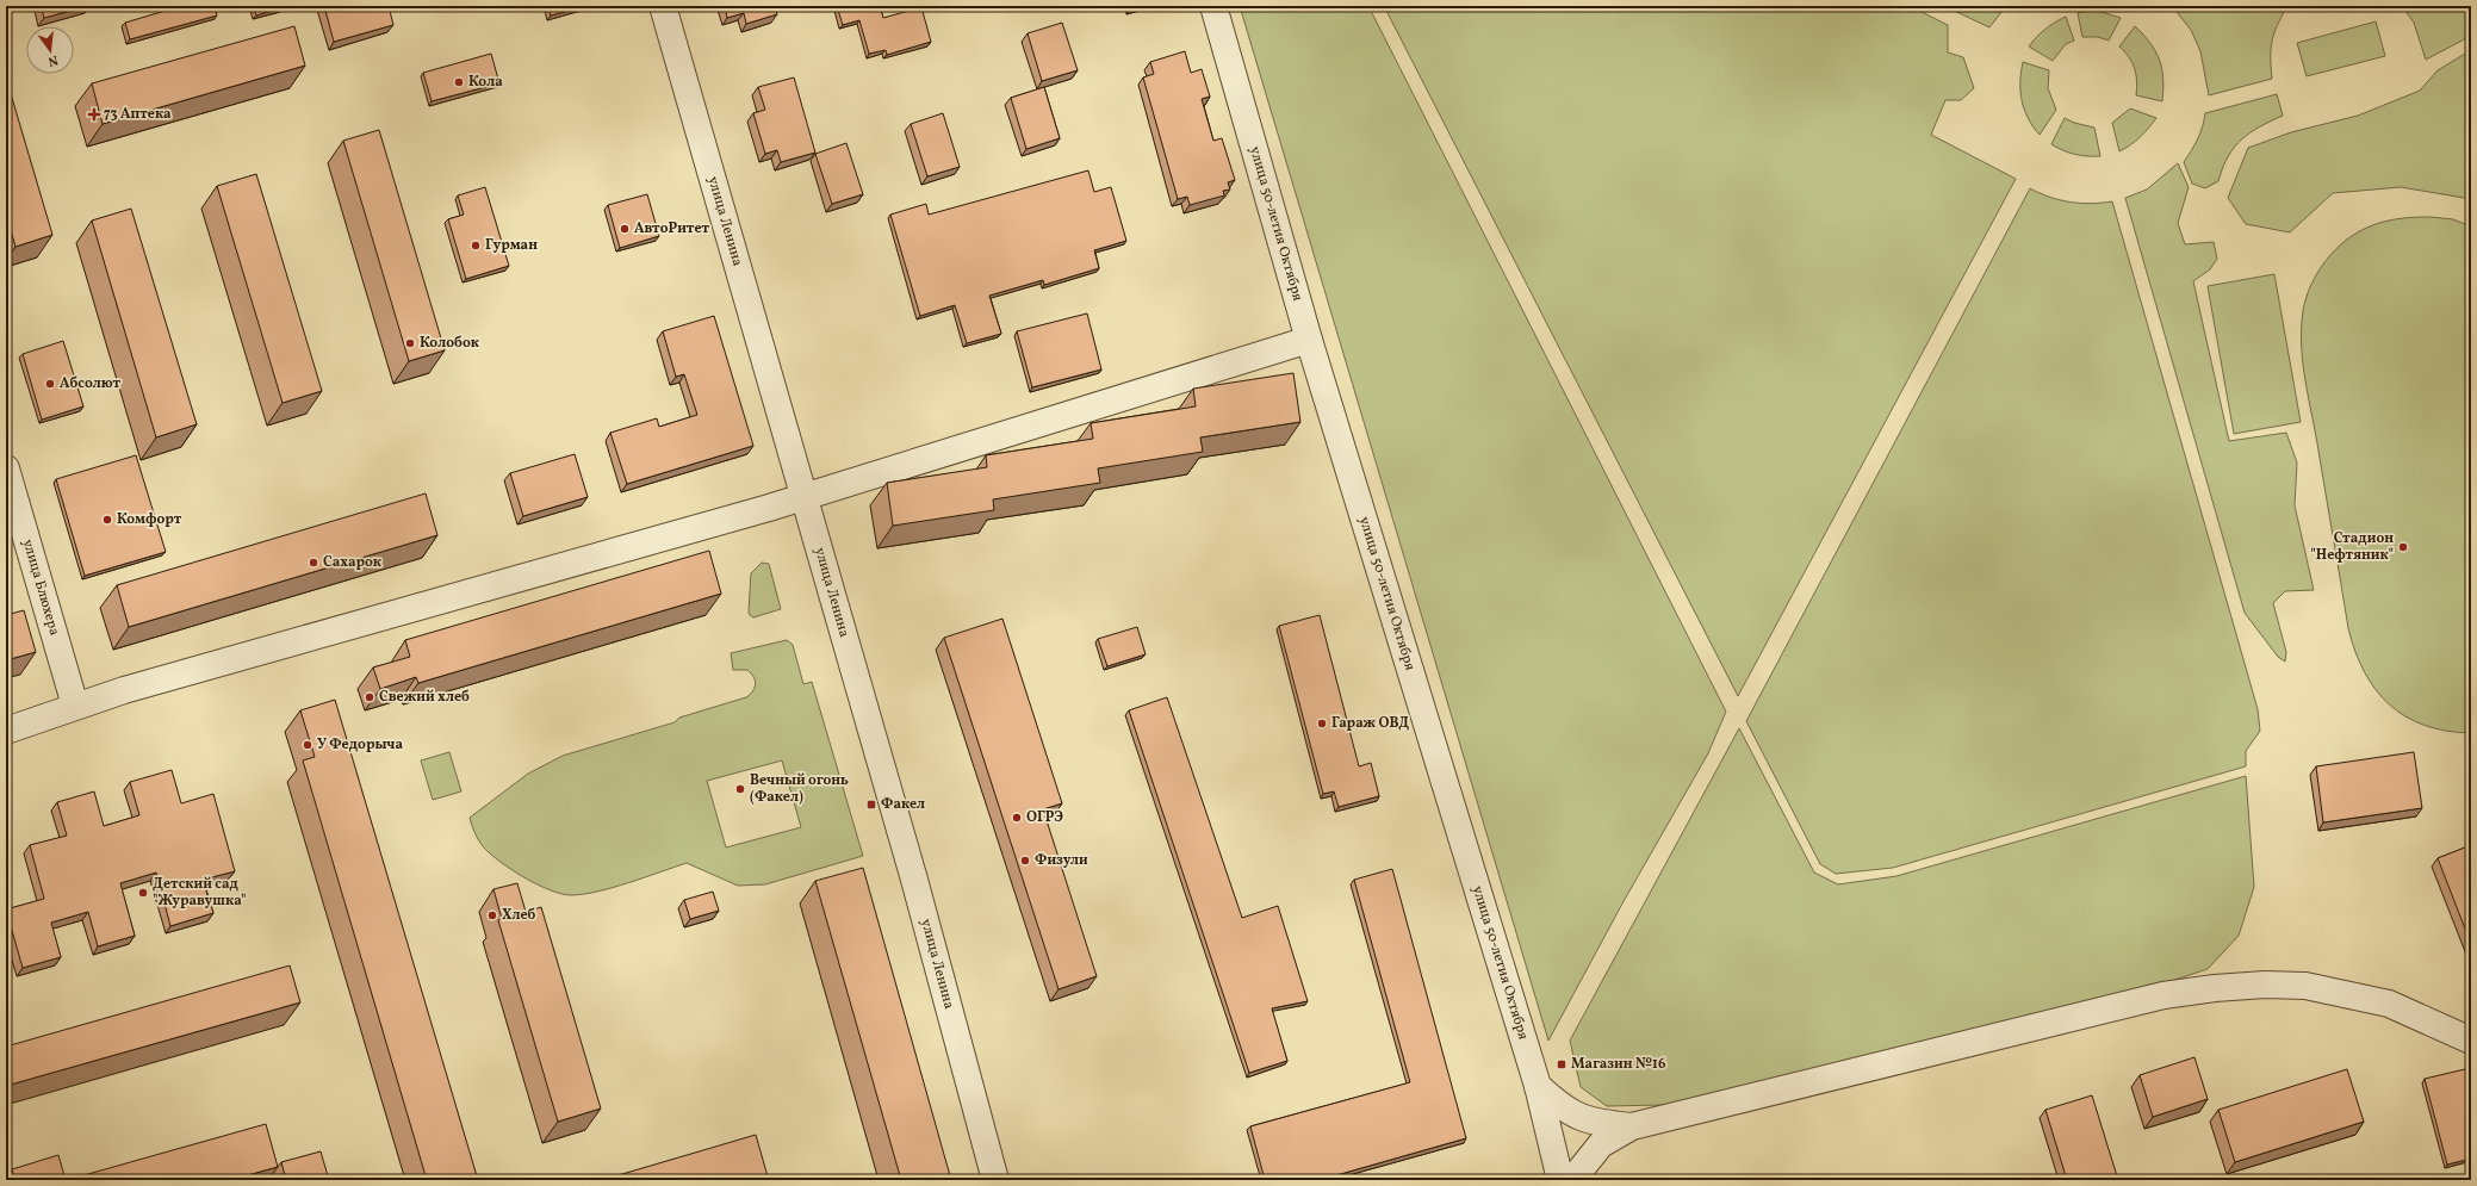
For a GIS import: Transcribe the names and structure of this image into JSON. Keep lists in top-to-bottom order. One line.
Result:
{"streets":{"street":["улица Ленина","улица 50-летия Октября","улица Блюхера"]},"places":{"other":["Кола","АвтоРитет","Гурман","Колобок","Абсолют","Комфорт","Стадион \"Нефтяник\"","Сахарок","Свежий хлеб","Гараж ОВД","У Федорыча","Вечный огонь (Факел)","ОГРЭ","Физули","Детский сад \"Журавушка\"","Хлеб"],"health":["73 Аптека"],"transit":["Факел","Магазин №16"]},"north":"bottom"}
